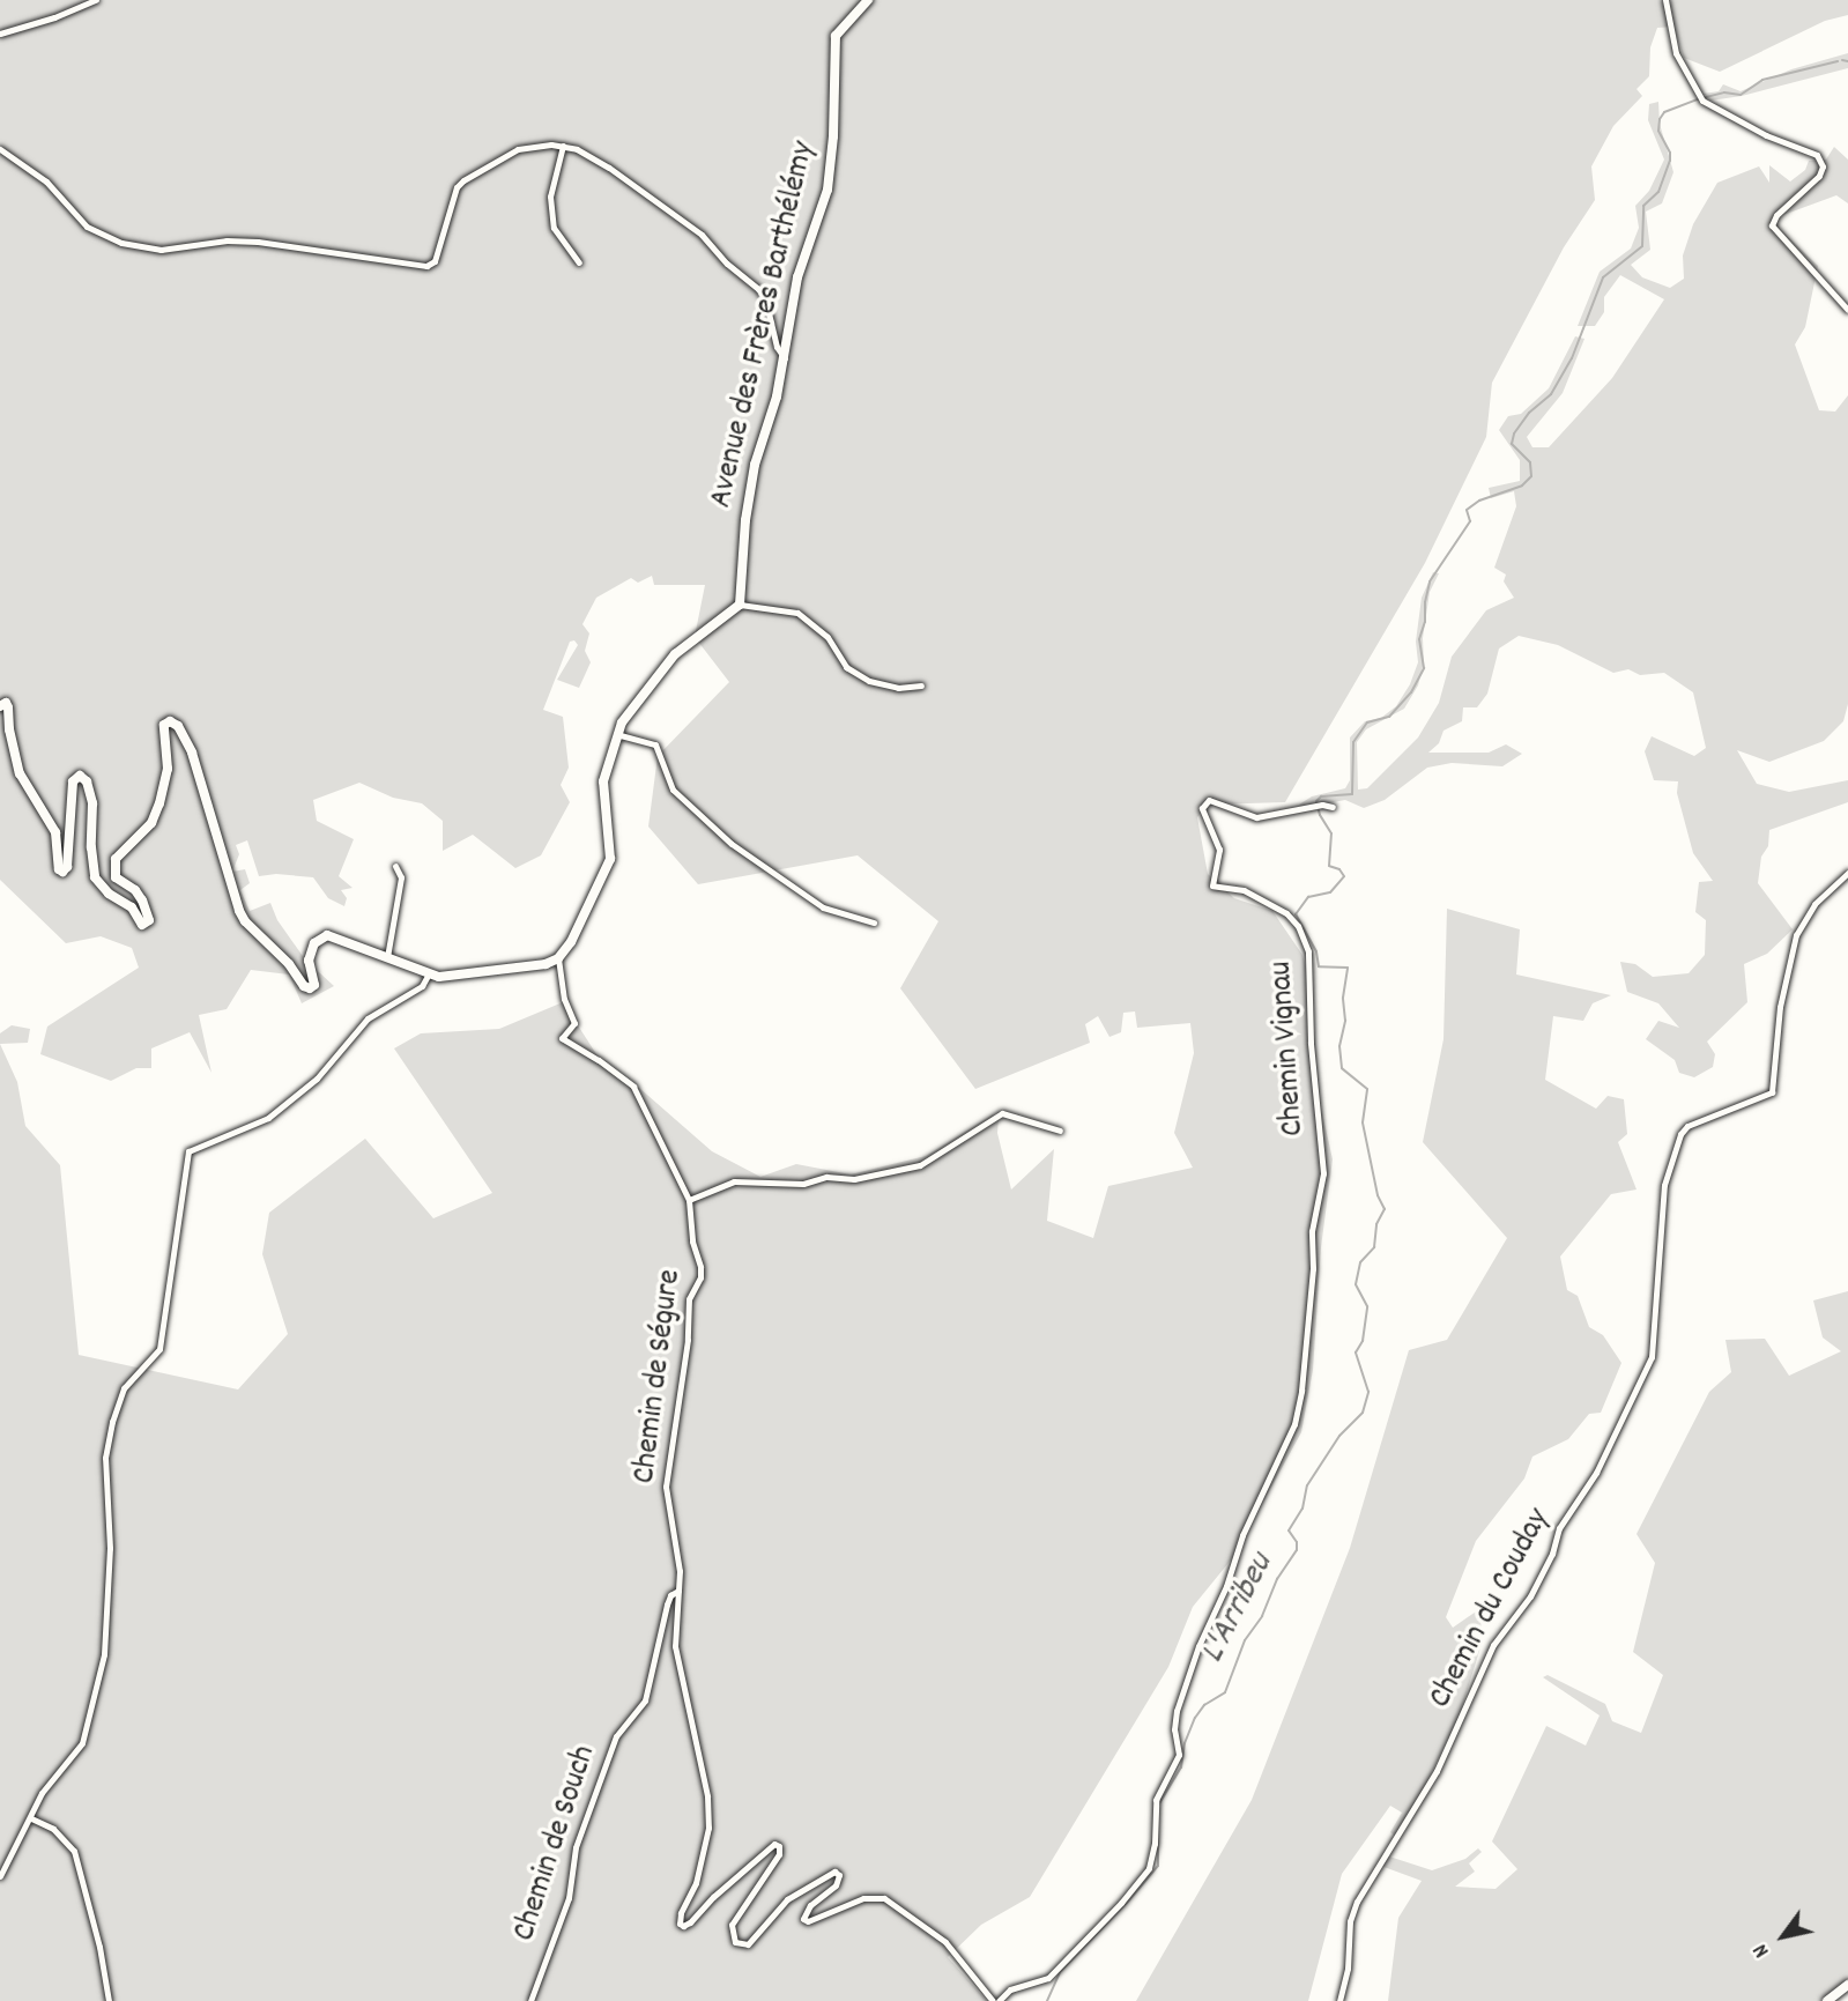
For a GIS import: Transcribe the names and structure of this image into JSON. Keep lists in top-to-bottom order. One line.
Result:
{"streets":{"street":["Avenue des Frères Barthélémy","Chemin Vignau","Chemin de Ségure","Chemin du Couday","Chemin de Souch"]},"crossings":[["Chemin de Ségure","Chemin de Souch"]],"water":["L'Arribeu"],"north":"bottom left"}
